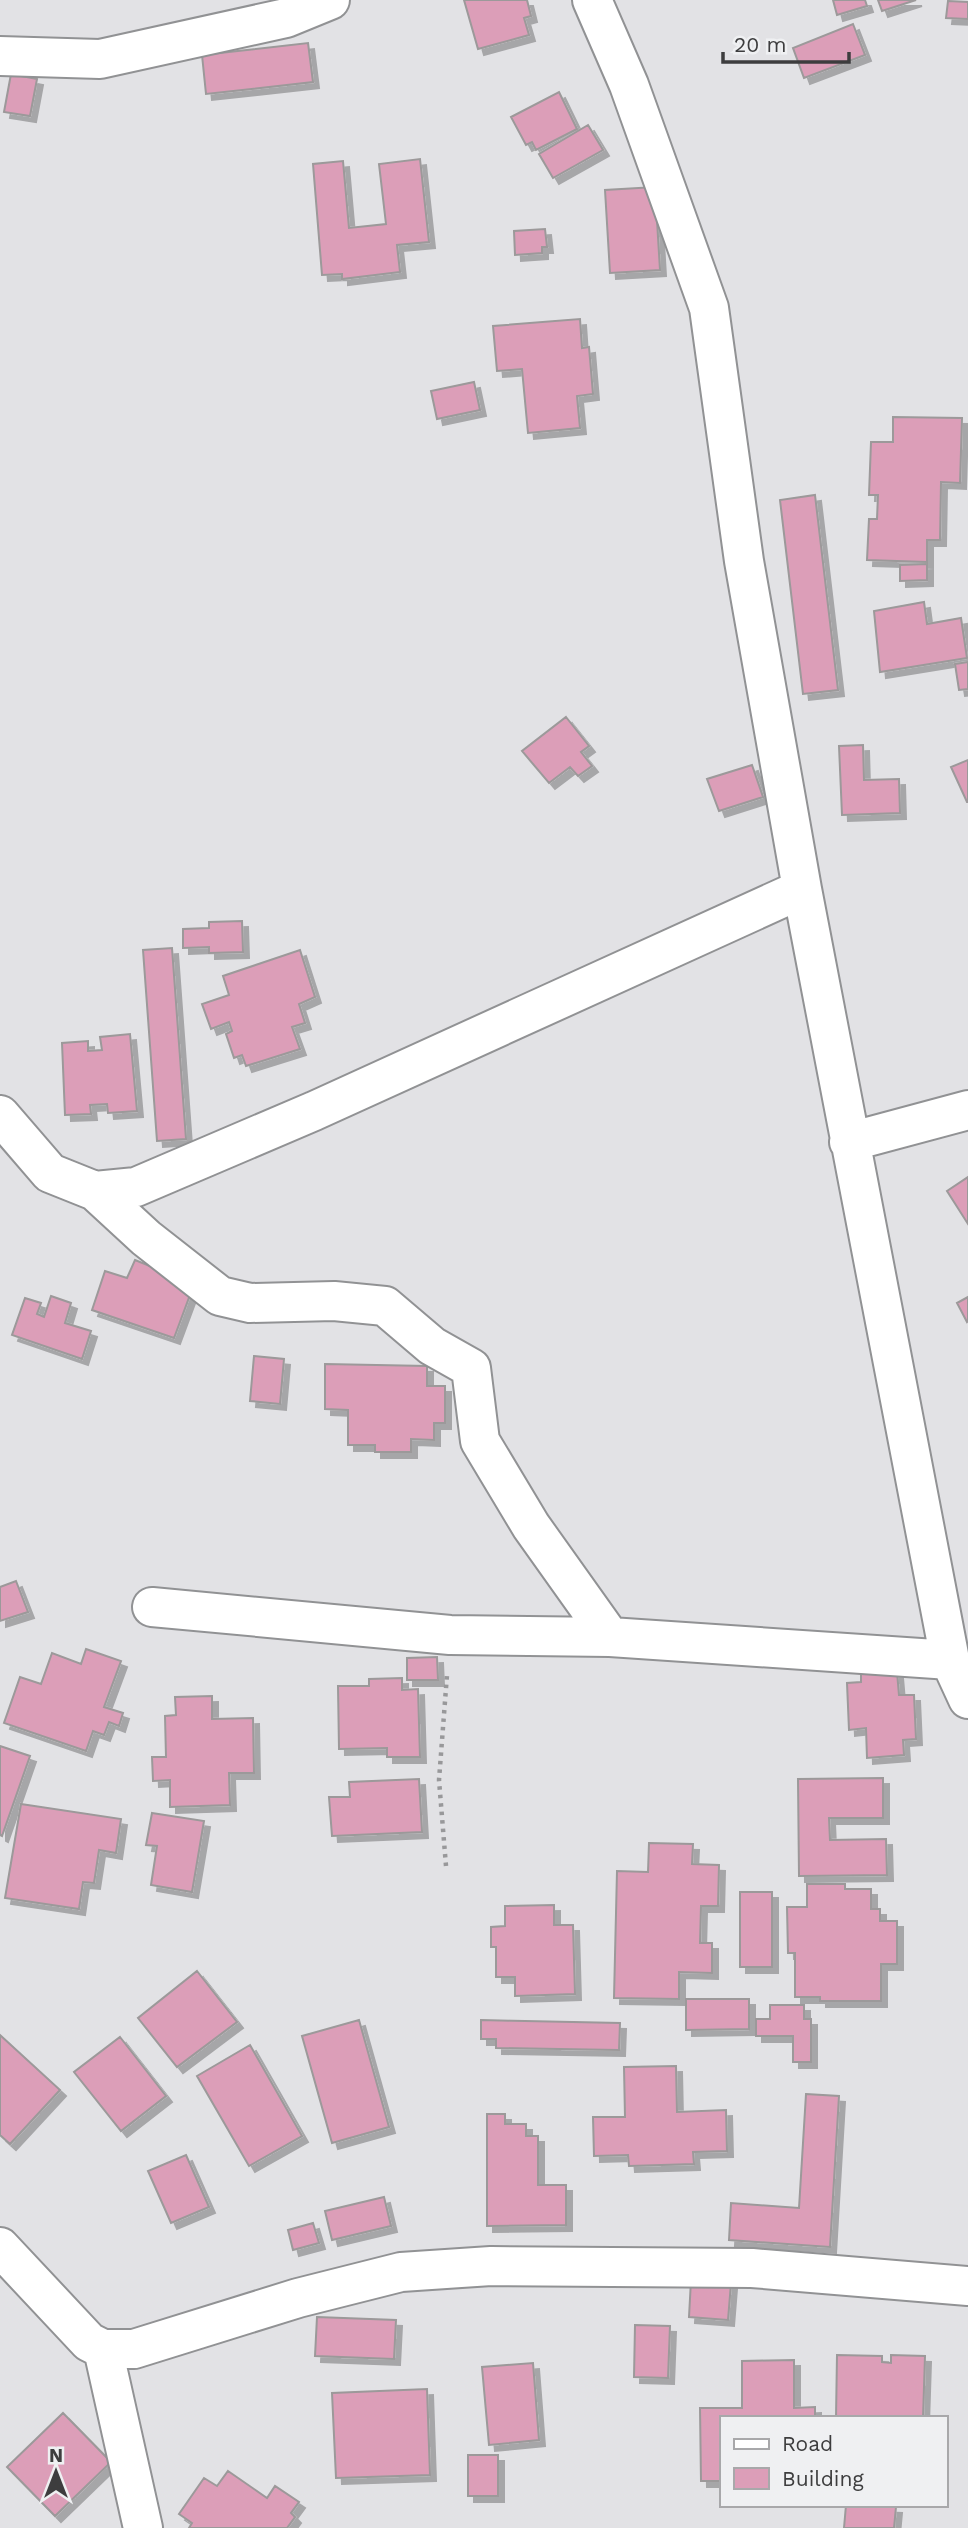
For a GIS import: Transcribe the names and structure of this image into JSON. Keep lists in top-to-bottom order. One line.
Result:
{"legend":["Road","Building"],"scale_bar":"20 m","north":"top"}
